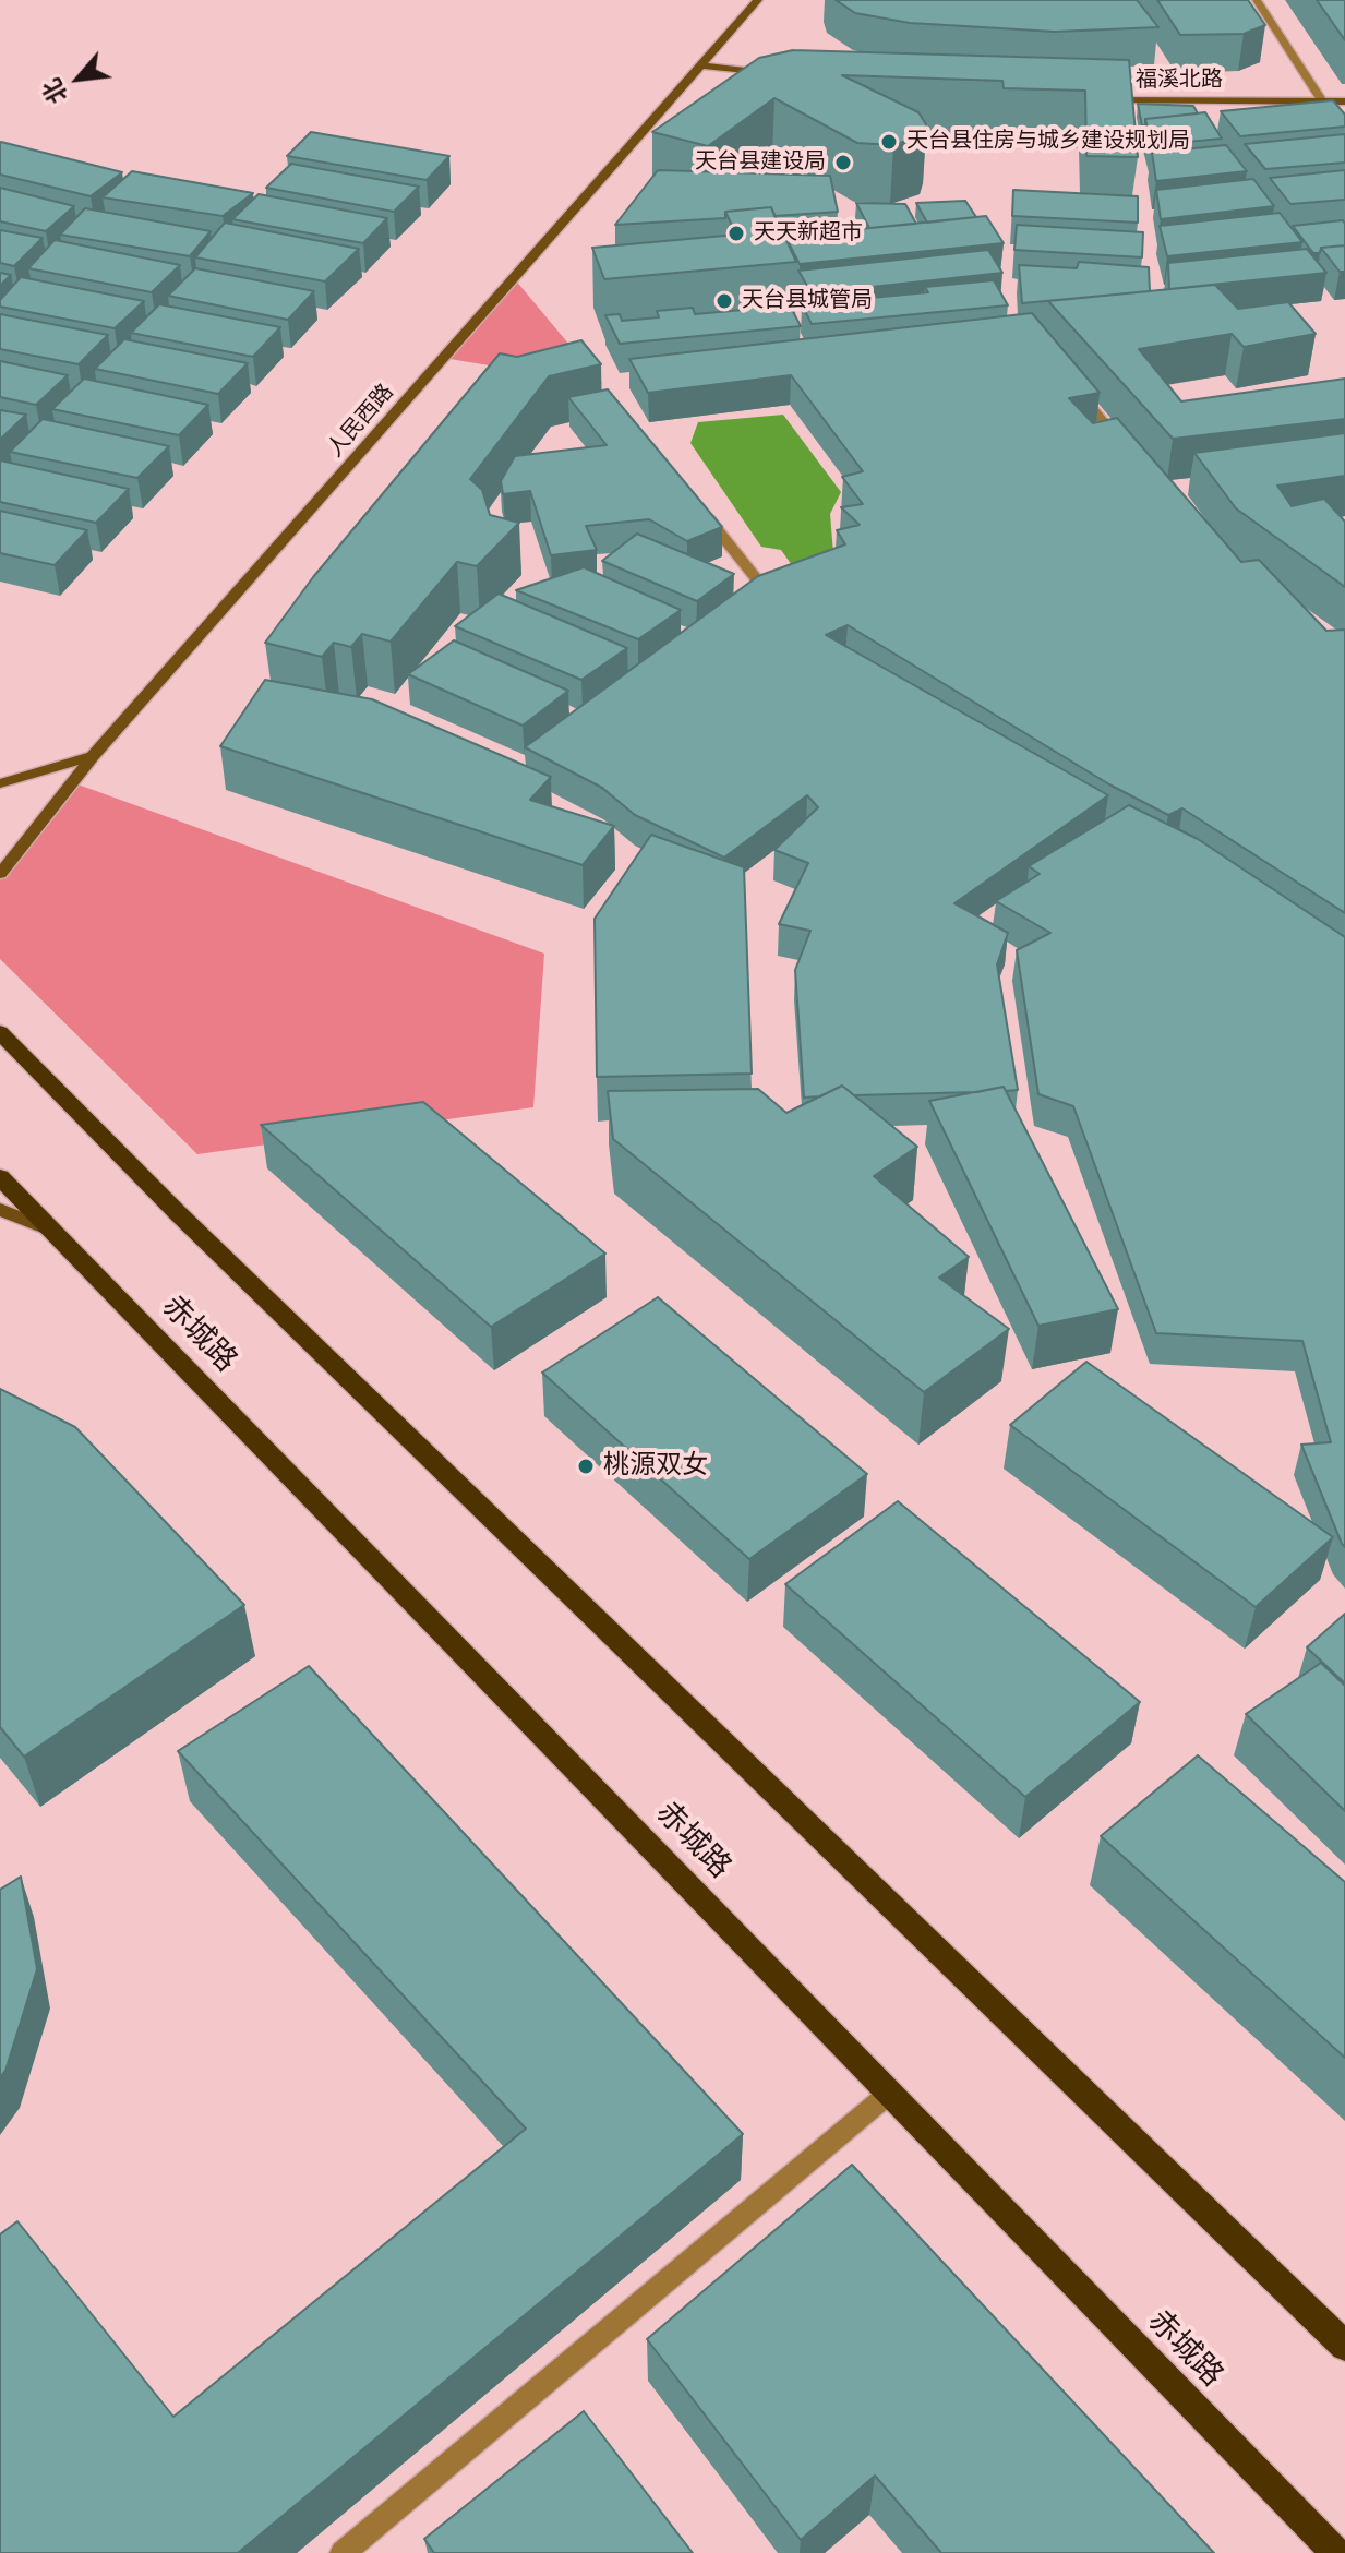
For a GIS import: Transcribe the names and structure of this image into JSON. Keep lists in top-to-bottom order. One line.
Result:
{"streets":{"main road":["福溪北路","人民西路","赤城路"]},"places":["天台县住房与城乡建设规划局","天台县建设局","天天新超市","天台县城管局","桃源双女"],"north":"bottom left"}
